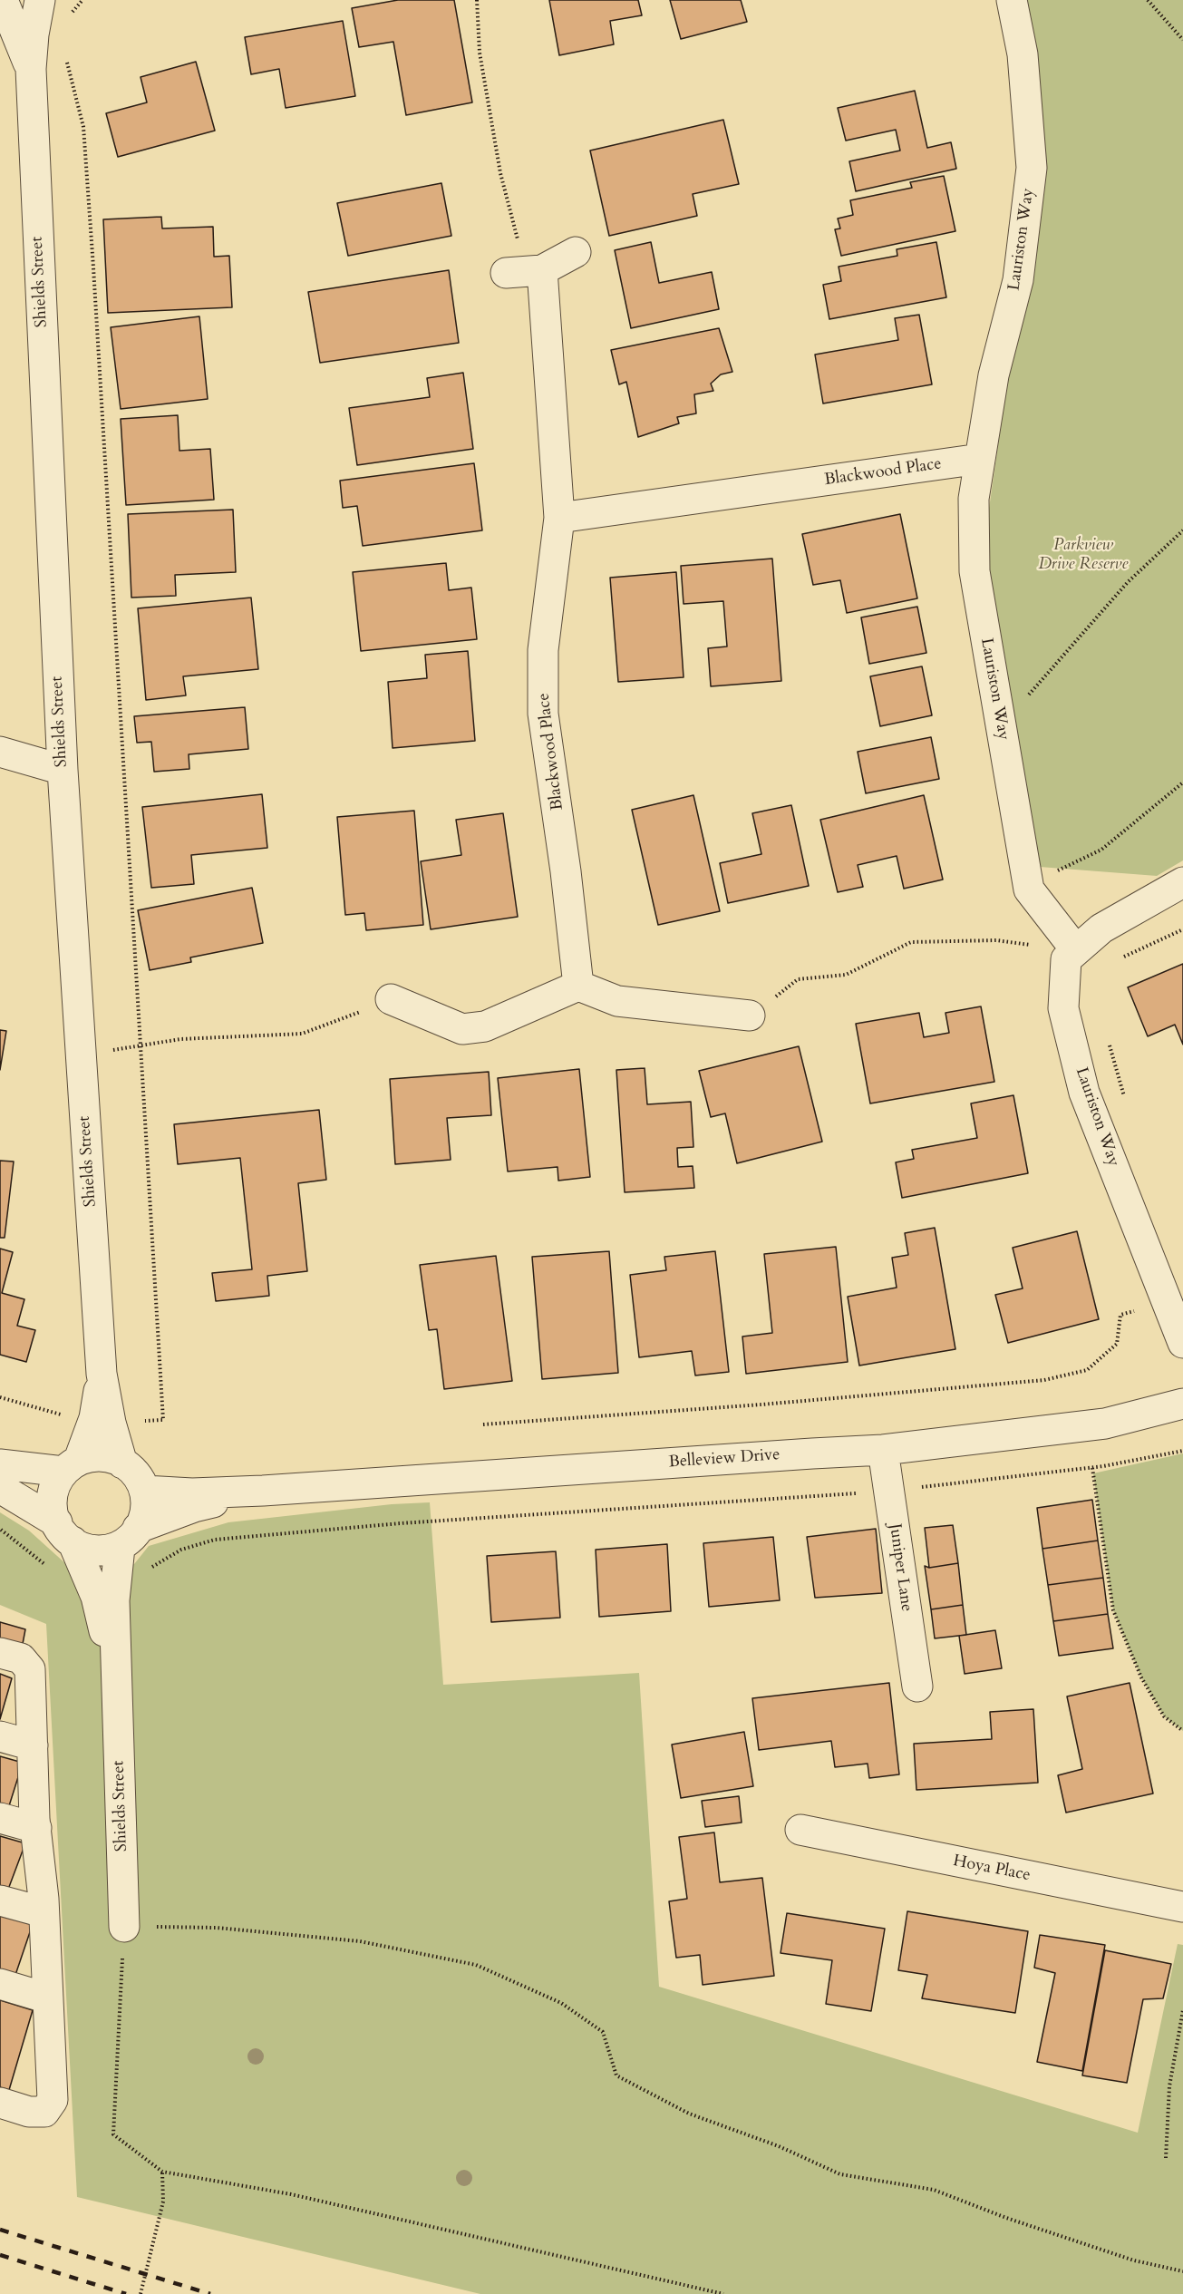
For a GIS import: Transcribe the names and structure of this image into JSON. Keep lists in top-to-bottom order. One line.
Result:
{"streets":{"street":["Lauriston Way","Shields Street","Blackwood Place","Belleview Drive","Juniper Lane","Hoya Place"]},"crossings":[["Lauriston Way","Blackwood Place"],["Shields Street","Belleview Drive"],["Belleview Drive","Juniper Lane"]],"parks":["Parkview Drive Reserve"]}
